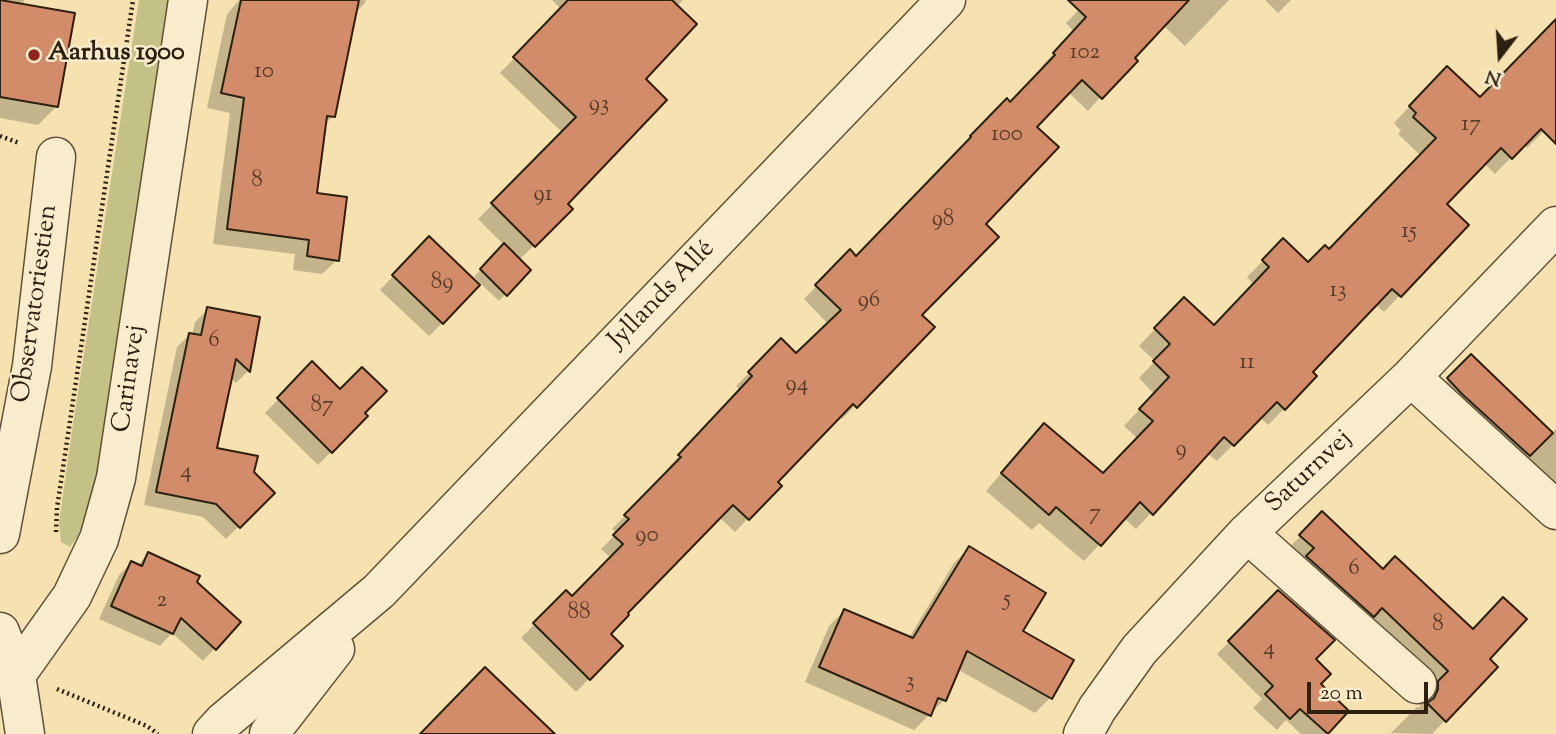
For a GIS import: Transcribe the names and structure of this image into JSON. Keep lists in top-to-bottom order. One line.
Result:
{"streets":{"street":["Jyllands Allé","Observatoriestien","Carinavej","Saturnvej"]},"places":["Aarhus 1900"],"house_numbers":["102","10","93","17","100","8","91","98","15","89","13","96","6","11","94","87","9","4","7","90","6","5","2","88","8","4","3"],"scale_bar":"20 m","north":"bottom"}
